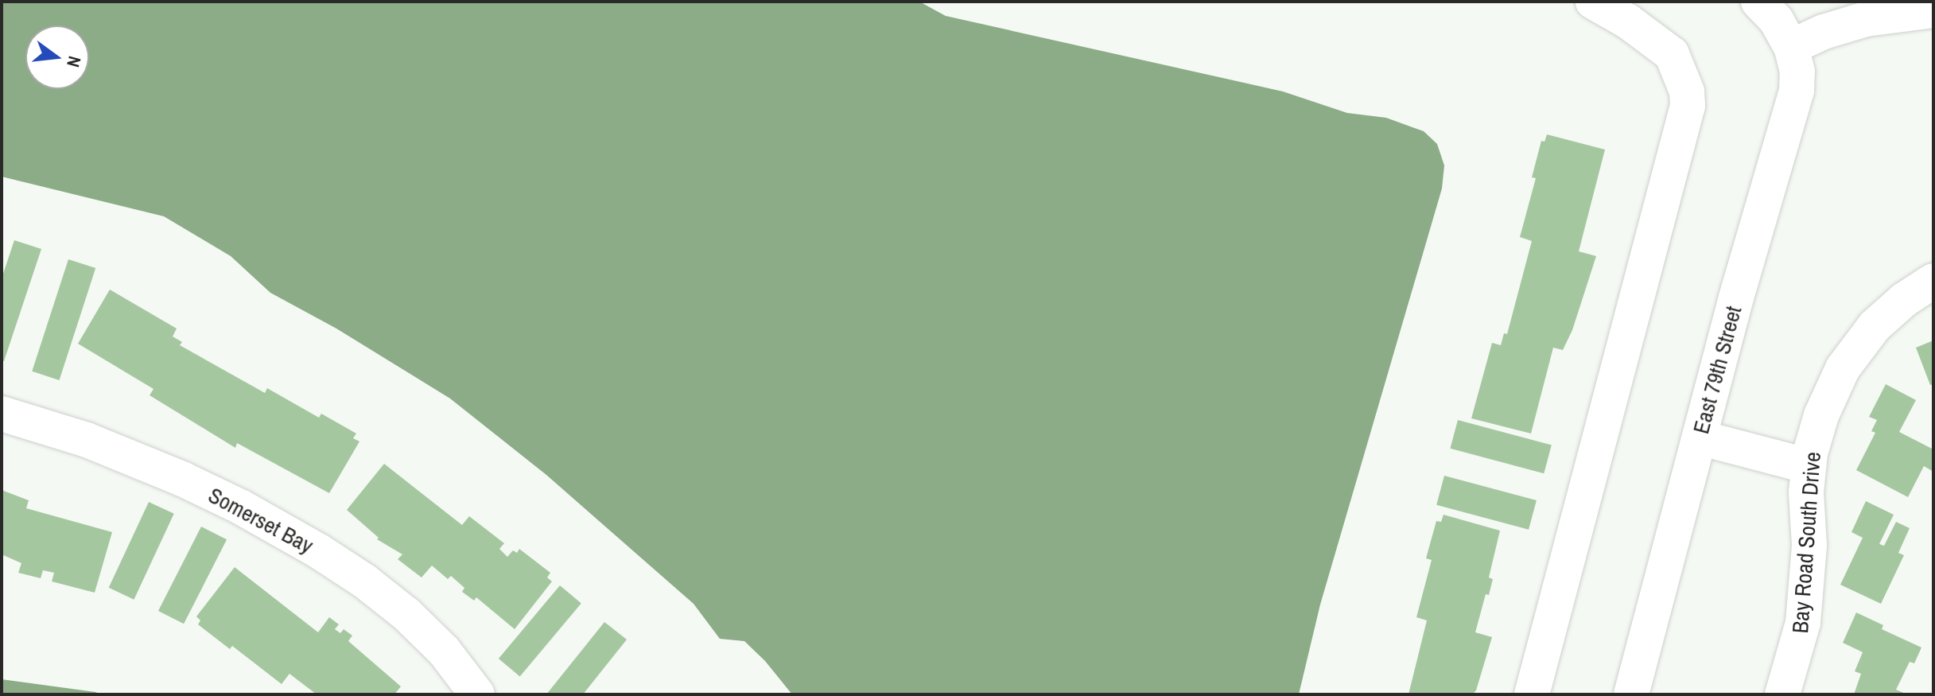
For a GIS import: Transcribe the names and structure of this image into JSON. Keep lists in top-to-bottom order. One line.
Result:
{"streets":{"street":["East 79th Street","Somerset Bay","Bay Road South Drive"]},"north":"right"}
